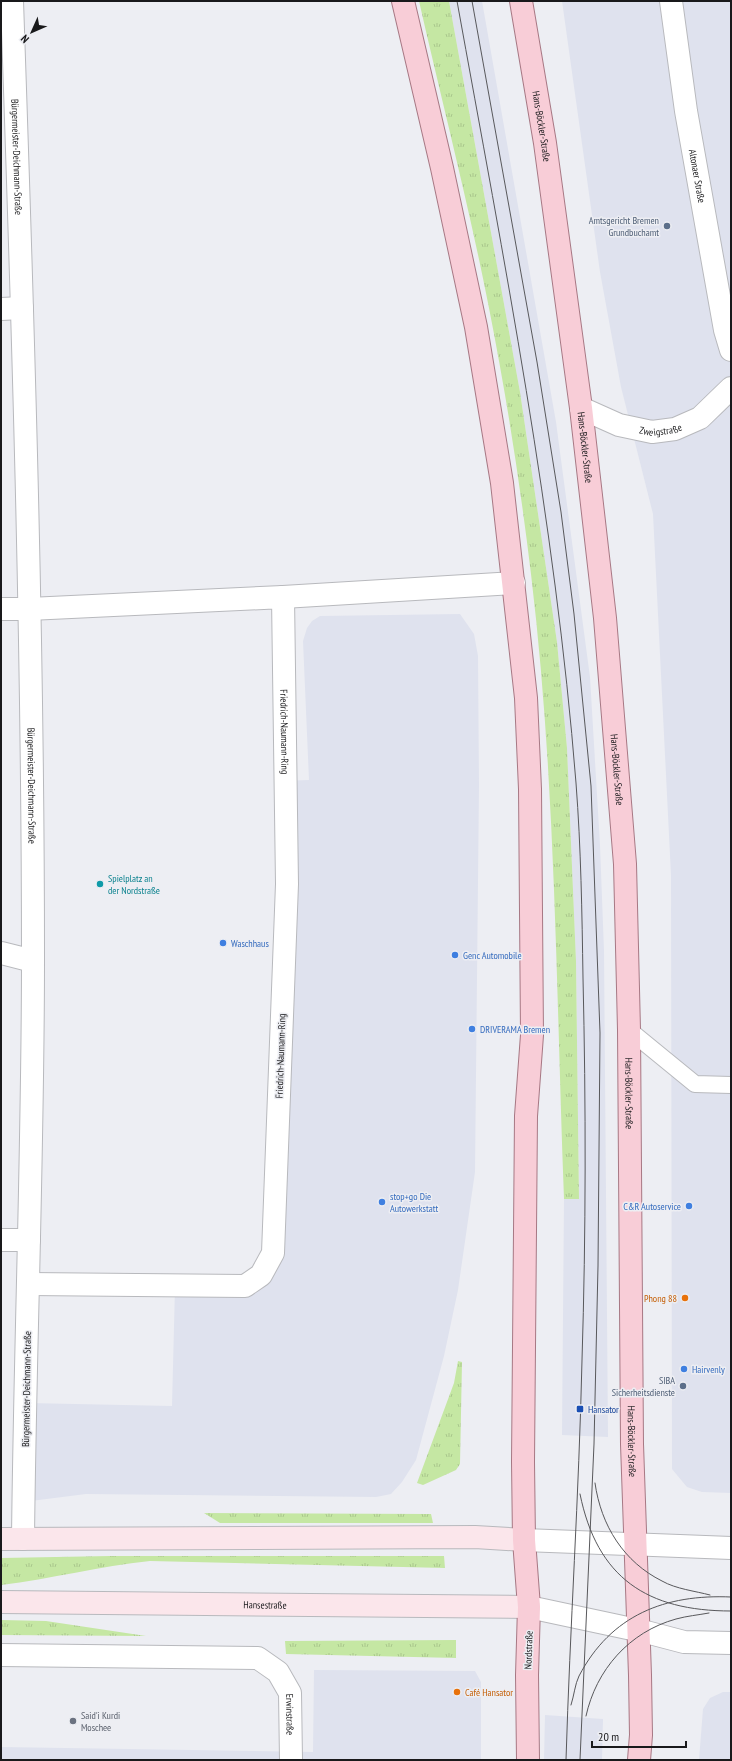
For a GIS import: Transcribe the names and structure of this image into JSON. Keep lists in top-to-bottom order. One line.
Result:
{"streets":{"main road":["Hans-Böckler-Straße","Hansestraße","Nordstraße"],"street":["Bürgermeister-Deichmann-Straße","Altonaer Straße","Zweigstraße","Friedrich-Naumann-Ring","Erwinstraße"]},"crossings":[["Hans-Böckler-Straße","Zweigstraße"],["Bürgermeister-Deichmann-Straße","Friedrich-Naumann-Ring"],["Hansestraße","Nordstraße"]],"places":{"other":["Amtsgericht Bremen Grundbuchamt","Spielplatz an der Nordstraße","Waschhaus","Genc Automobile","DRIVERAMA Bremen","stop+go Die Autowerkstatt","C&R Autoservice","Phong 88","Hairvenly","SIBA Sicherheitsdienste","Café Hansator","Said'i Kurdi Moschee"],"transit":["Hansator"]},"scale_bar":"20 m","north":"bottom left"}
